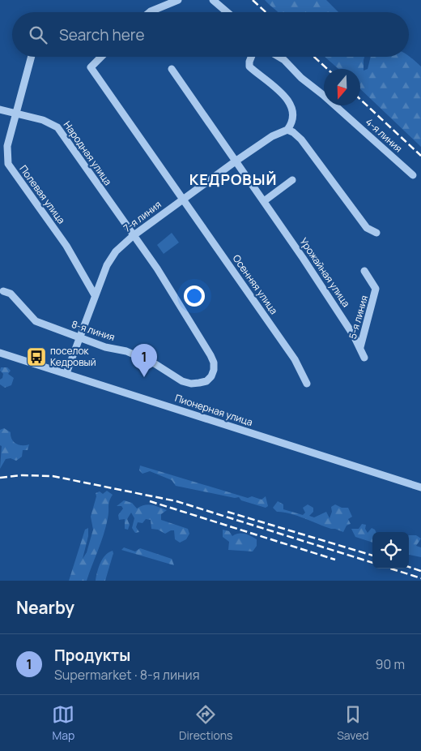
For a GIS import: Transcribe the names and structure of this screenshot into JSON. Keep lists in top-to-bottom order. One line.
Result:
{"streets":{"street":["4-я линия","Народная улица","Полевая улица","7-я линия","Урожайная улица","Осенняя улица","5-я линия","8-я линия","Пионерная улица"]},"crossings":[["Народная улица","Полевая улица"],["Народная улица","7-я линия"],["Народная улица","8-я линия"],["Полевая улица","7-я линия"],["7-я линия","Осенняя улица"],["7-я линия","8-я линия"],["Урожайная улица","5-я линия"]],"districts":["КЕДРОВЫЙ"],"places":{"bus stop":["поселок Кедровый"]},"north":"bottom","page":{"search":"Search here","pins":"1","heading":"Nearby","list":[{"mark":"1","name":"Продукты","note":"Supermarket · 8-я линия","value":"90 m"}],"nav":["Map","Directions","Saved"]}}
